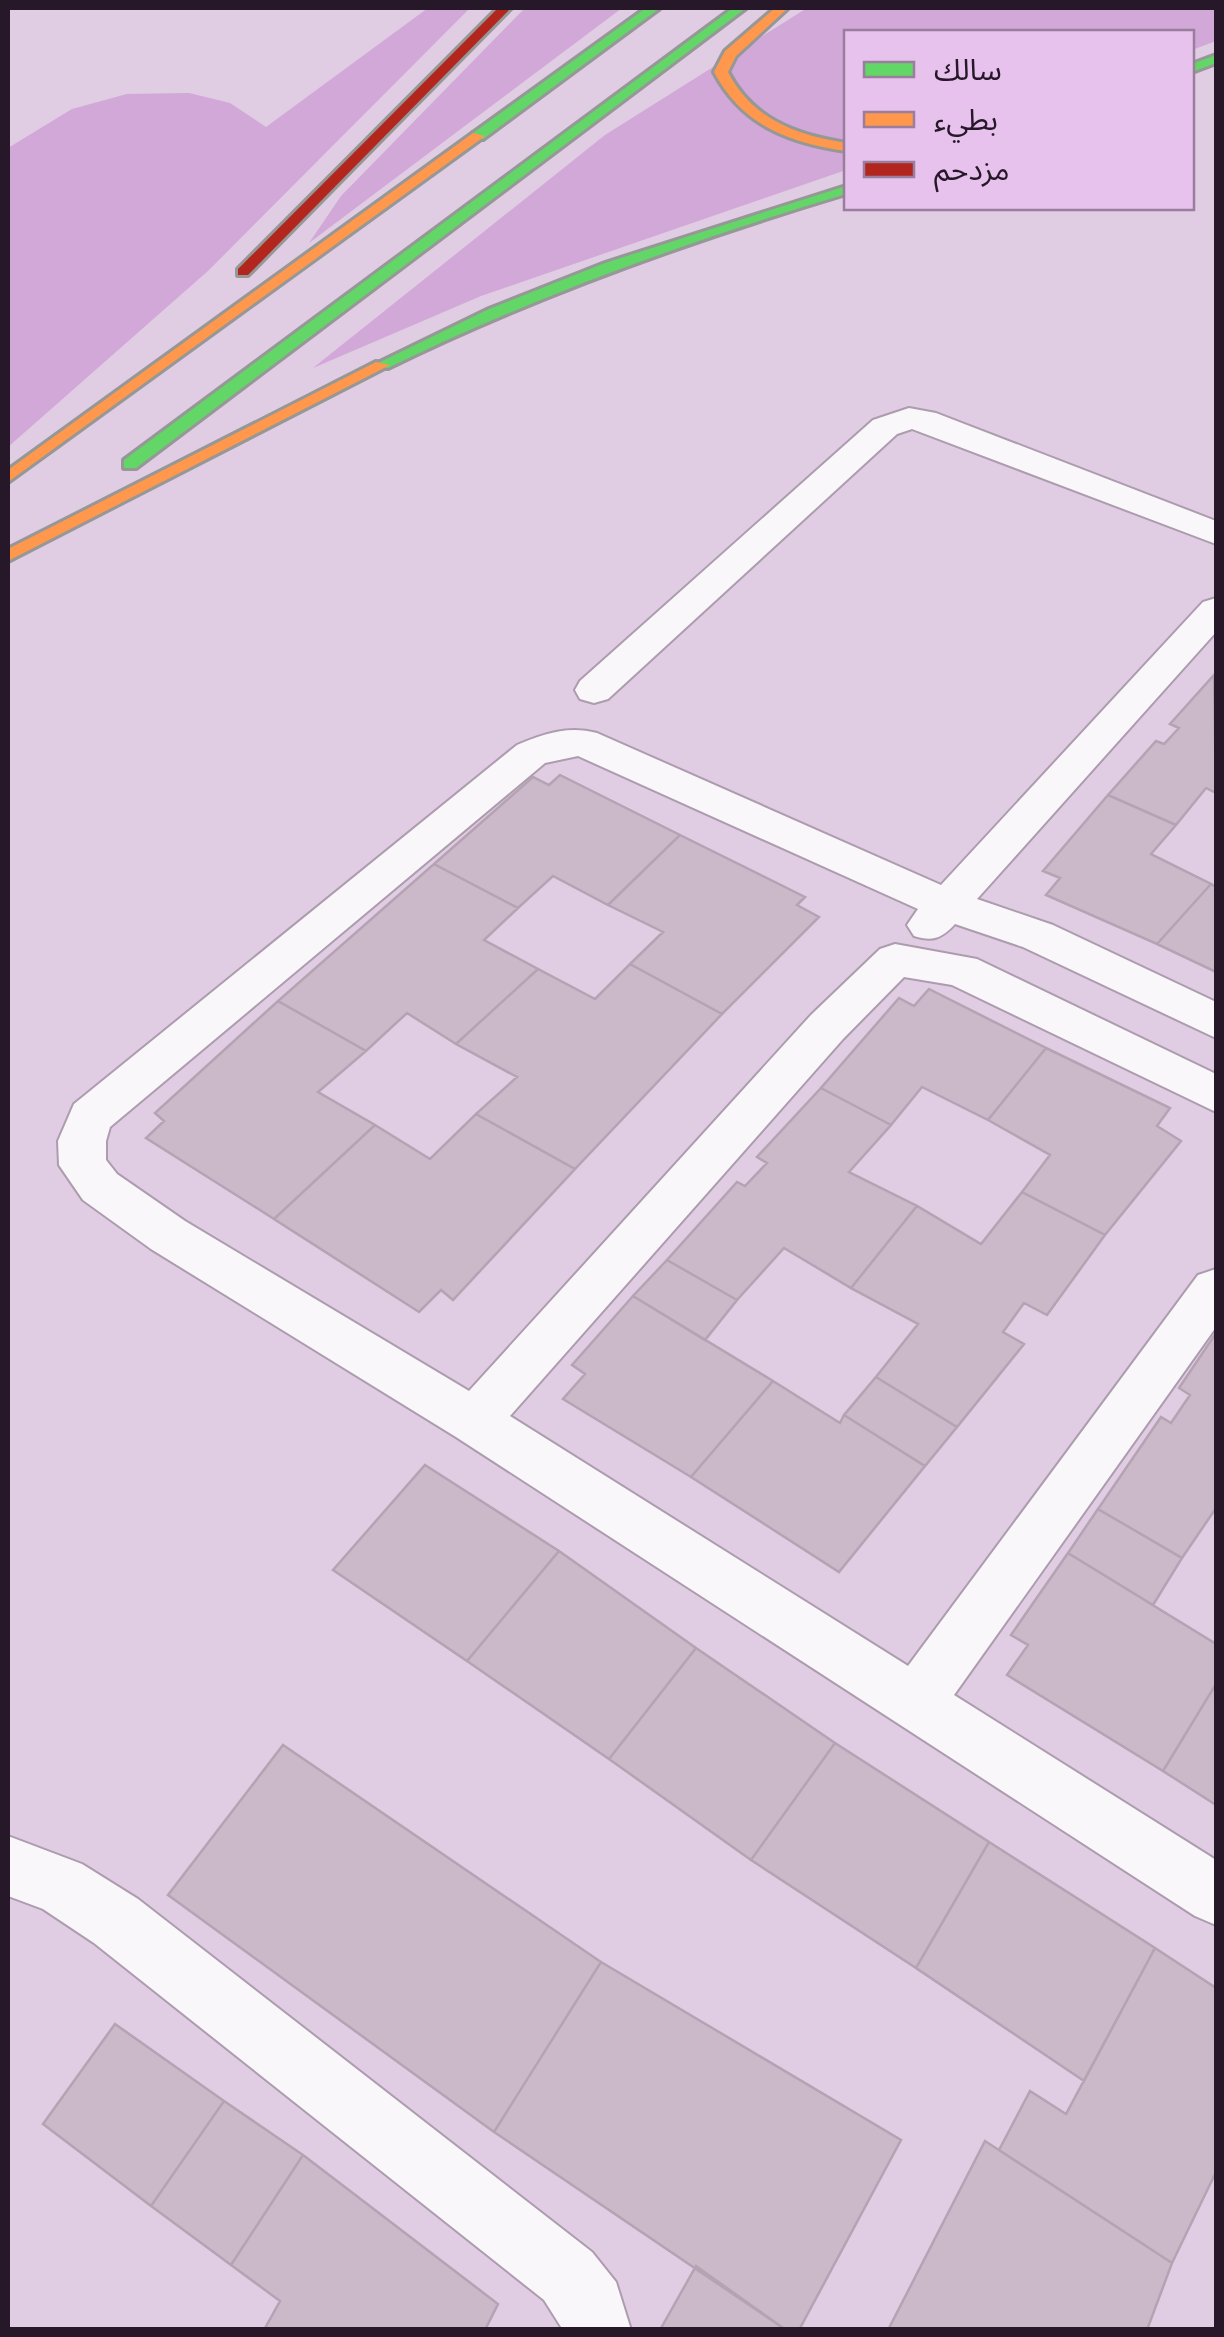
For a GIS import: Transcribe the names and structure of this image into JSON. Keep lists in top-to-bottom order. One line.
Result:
{"legend":["سالك","بطيء","مزدحم"]}
